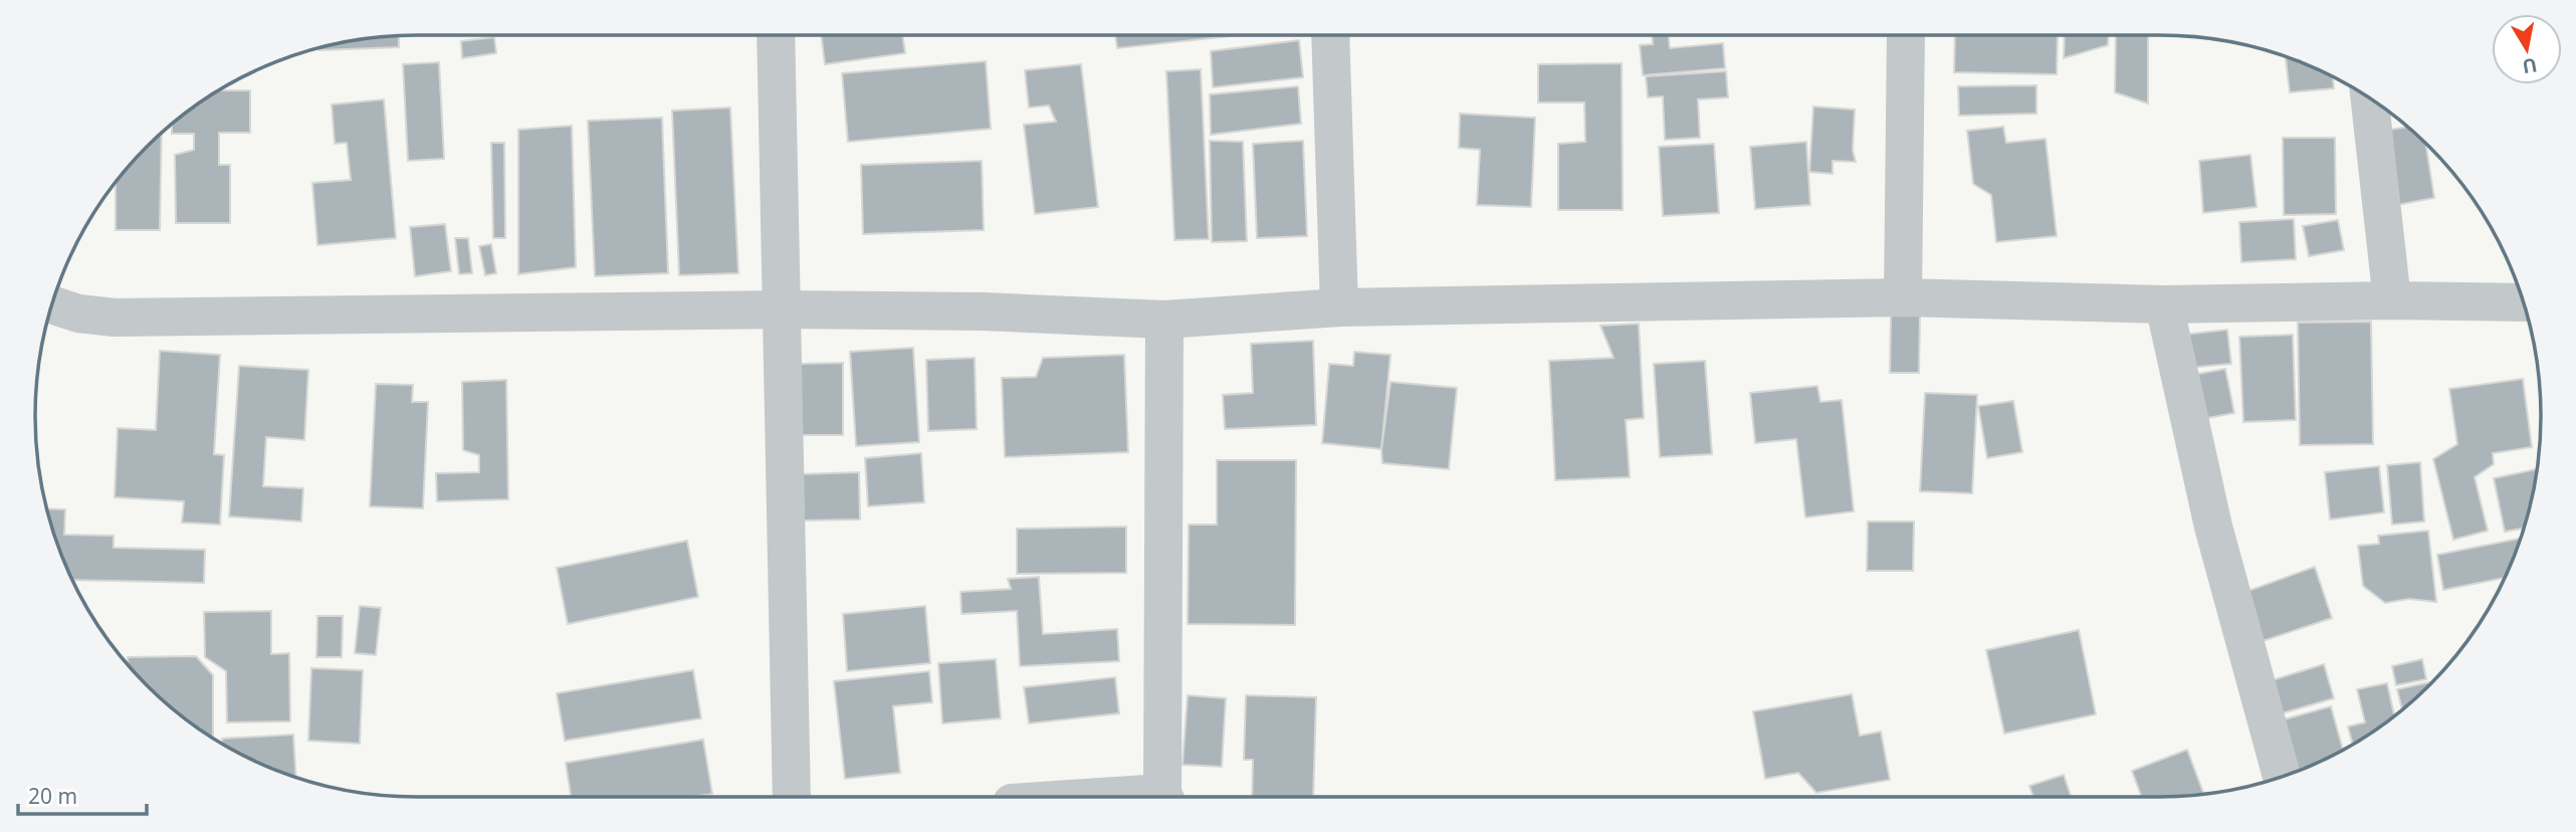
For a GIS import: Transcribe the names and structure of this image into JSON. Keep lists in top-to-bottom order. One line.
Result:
{"scale_bar":"20 m","north":"bottom"}
